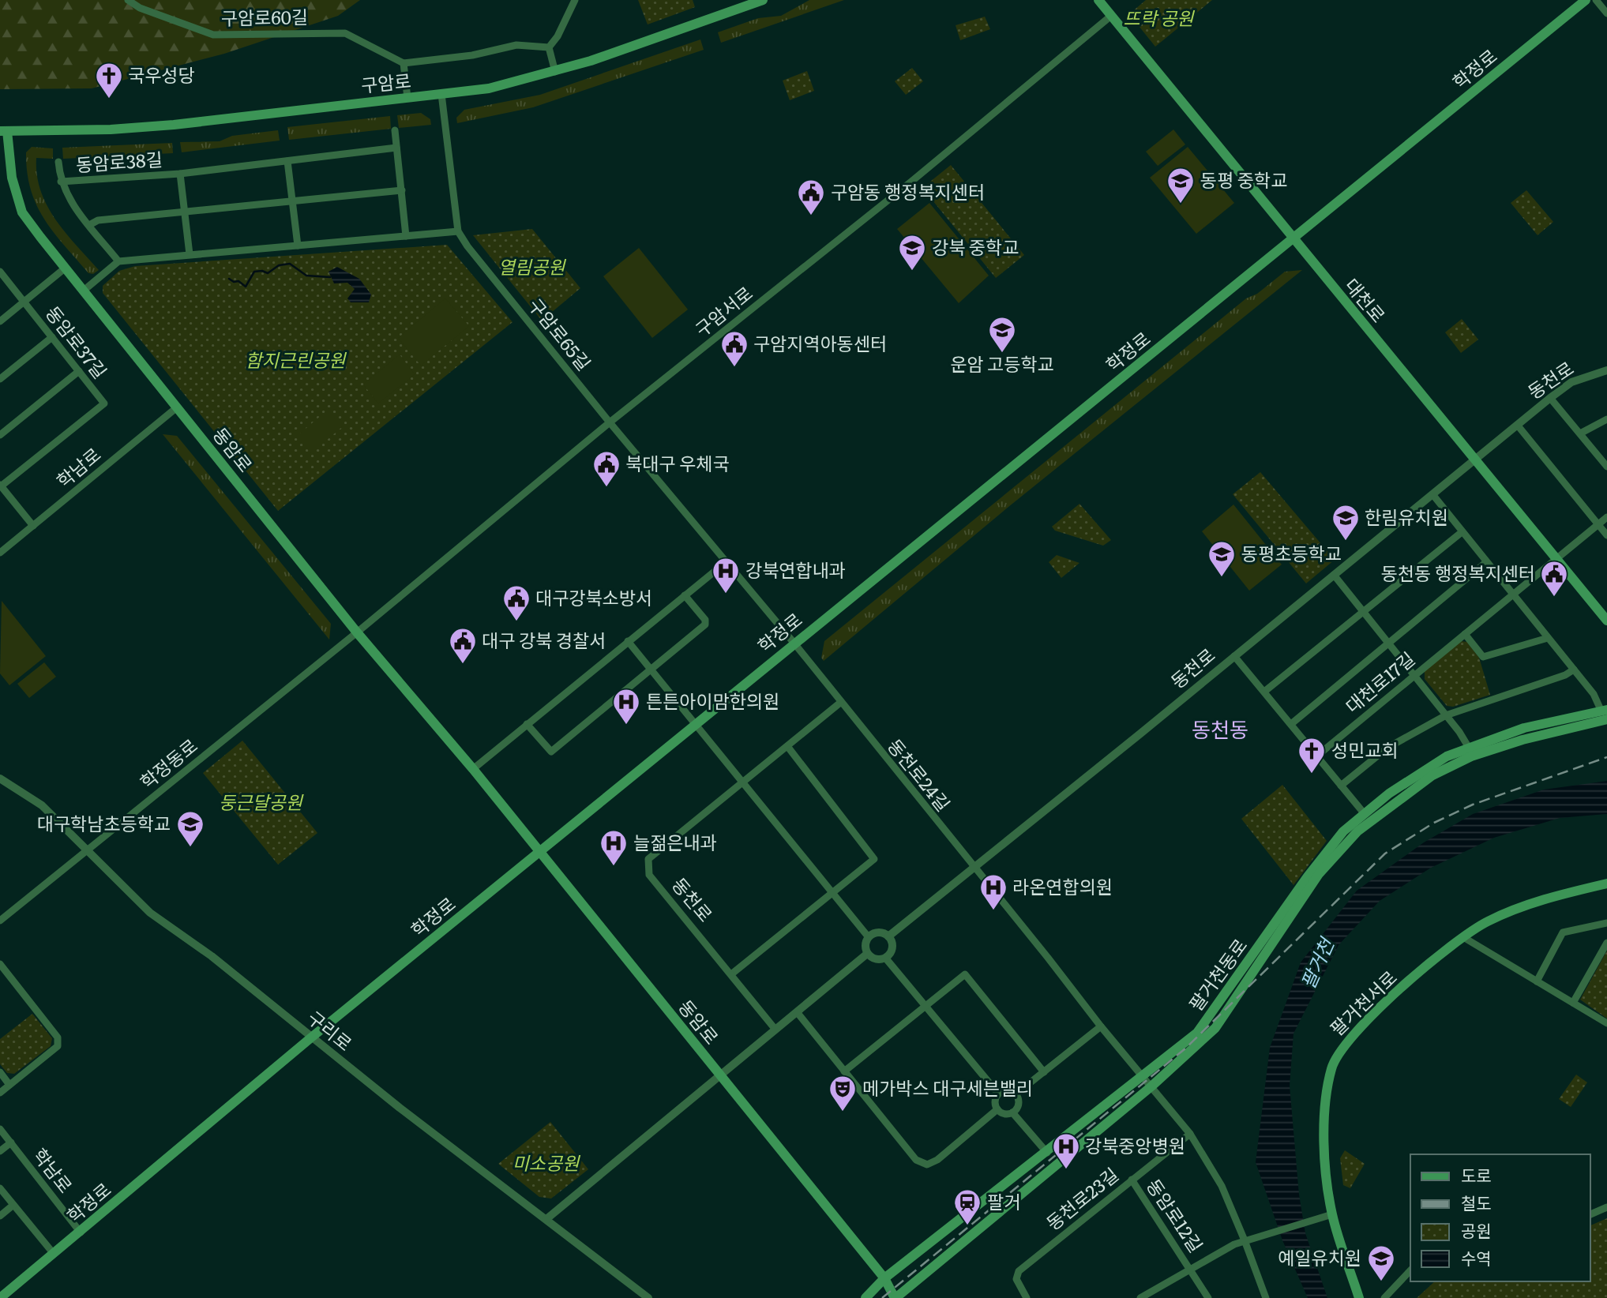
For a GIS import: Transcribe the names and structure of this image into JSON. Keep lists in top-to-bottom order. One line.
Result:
{"streets":{"main road":["학정로","구암로","대천로","동암로","팔거천동로","팔거천서로"],"street":["구암로60길","동암로38길","구암서로","구암로65길","동암로37길","동천로","학남로","대천로17길","학정동로","동천로24길","구리로","동천로23길","동암로12길"]},"crossings":[["학정로","대천로"],["학정로","구암로65길"],["학정로","동암로"],["학정로","학남로"],["학정로","동천로24길"],["학정로","구리로"],["구암로","동암로"],["대천로","구암서로"],["대천로","동천로"],["대천로","대천로17길"],["구암서로","구암로65길"],["구암서로","동암로"],["구암서로","학정동로"],["구암로65길","동천로24길"],["동암로37길","동암로"],["동천로","동천로24길"],["동암로","학남로"],["동암로","학정동로"],["동암로","팔거천동로"],["학정동로","구리로"],["팔거천서로","동암로12길"],["동천로23길","동암로12길"]],"districts":["동천동"],"water":["팔거천"],"parks":["뜨락 공원","열림공원","함지근린공원","둥근달공원","미소공원"],"places":{"church":["국우성당","성민교회"],"school or university":["동평 중학교","강북 중학교","운암 고등학교","한림유치원","동평초등학교","대구학남초등학교","예일유치원"],"public building":["구암동 행정복지센터","구암지역아동센터","북대구 우체국","동천동 행정복지센터","대구강북소방서","대구 강북 경찰서"],"hospital":["강북연합내과","튼튼아이맘한의원","늘젊은내과","라온연합의원","강북중앙병원"],"theatre":["메가박스 대구세븐밸리"],"station":["팔거"]},"legend":["도로","철도","공원","수역"]}
